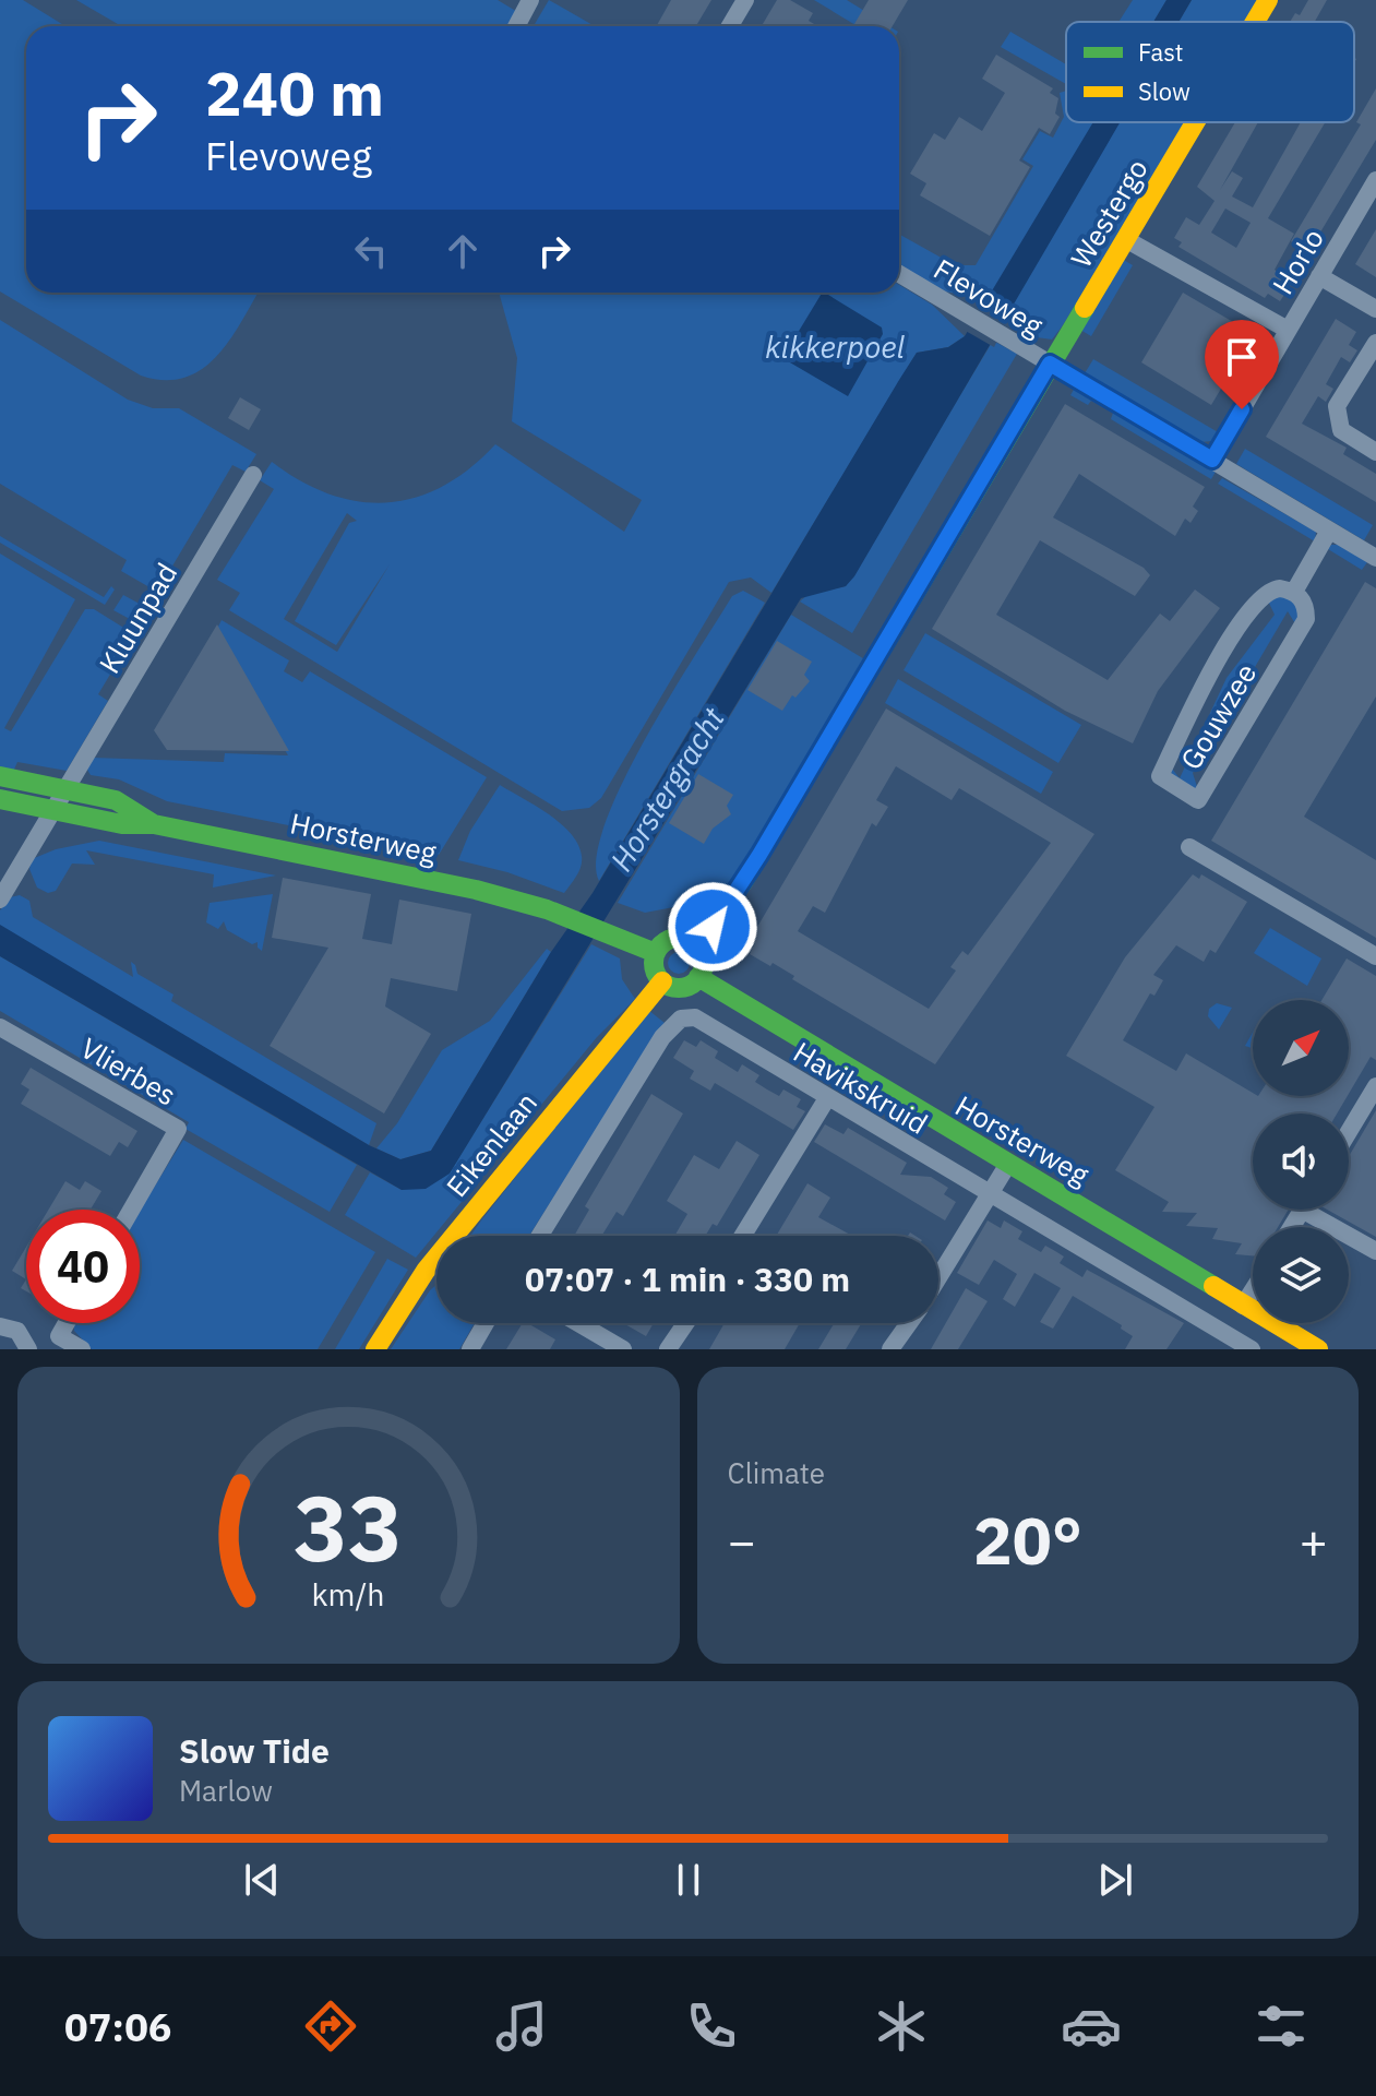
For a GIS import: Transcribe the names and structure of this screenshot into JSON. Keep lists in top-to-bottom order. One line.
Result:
{"streets":{"street":["Westergo","Horlo","Flevoweg","Kluunpad","Gouwzee","Horsterweg","Vlierbes","Havikskruid","Eikenlaan"]},"crossings":[["Westergo","Flevoweg"],["Westergo","Horsterweg"],["Westergo","Eikenlaan"],["Horlo","Flevoweg"],["Kluunpad","Horsterweg"],["Horsterweg","Eikenlaan"]],"water":["kikkerpoel","Horstergracht"],"legend":["Fast","Slow"],"north":"top right","page":{"turn":["240 m","Flevoweg"],"limit":"40","trip":"07:07 · 1 min · 330 m","tile":"Climate","heat":["−","20°","+"],"song":["Slow Tide","Marlow"],"tabs":"07:06","gauge":["33","km/h"]}}
